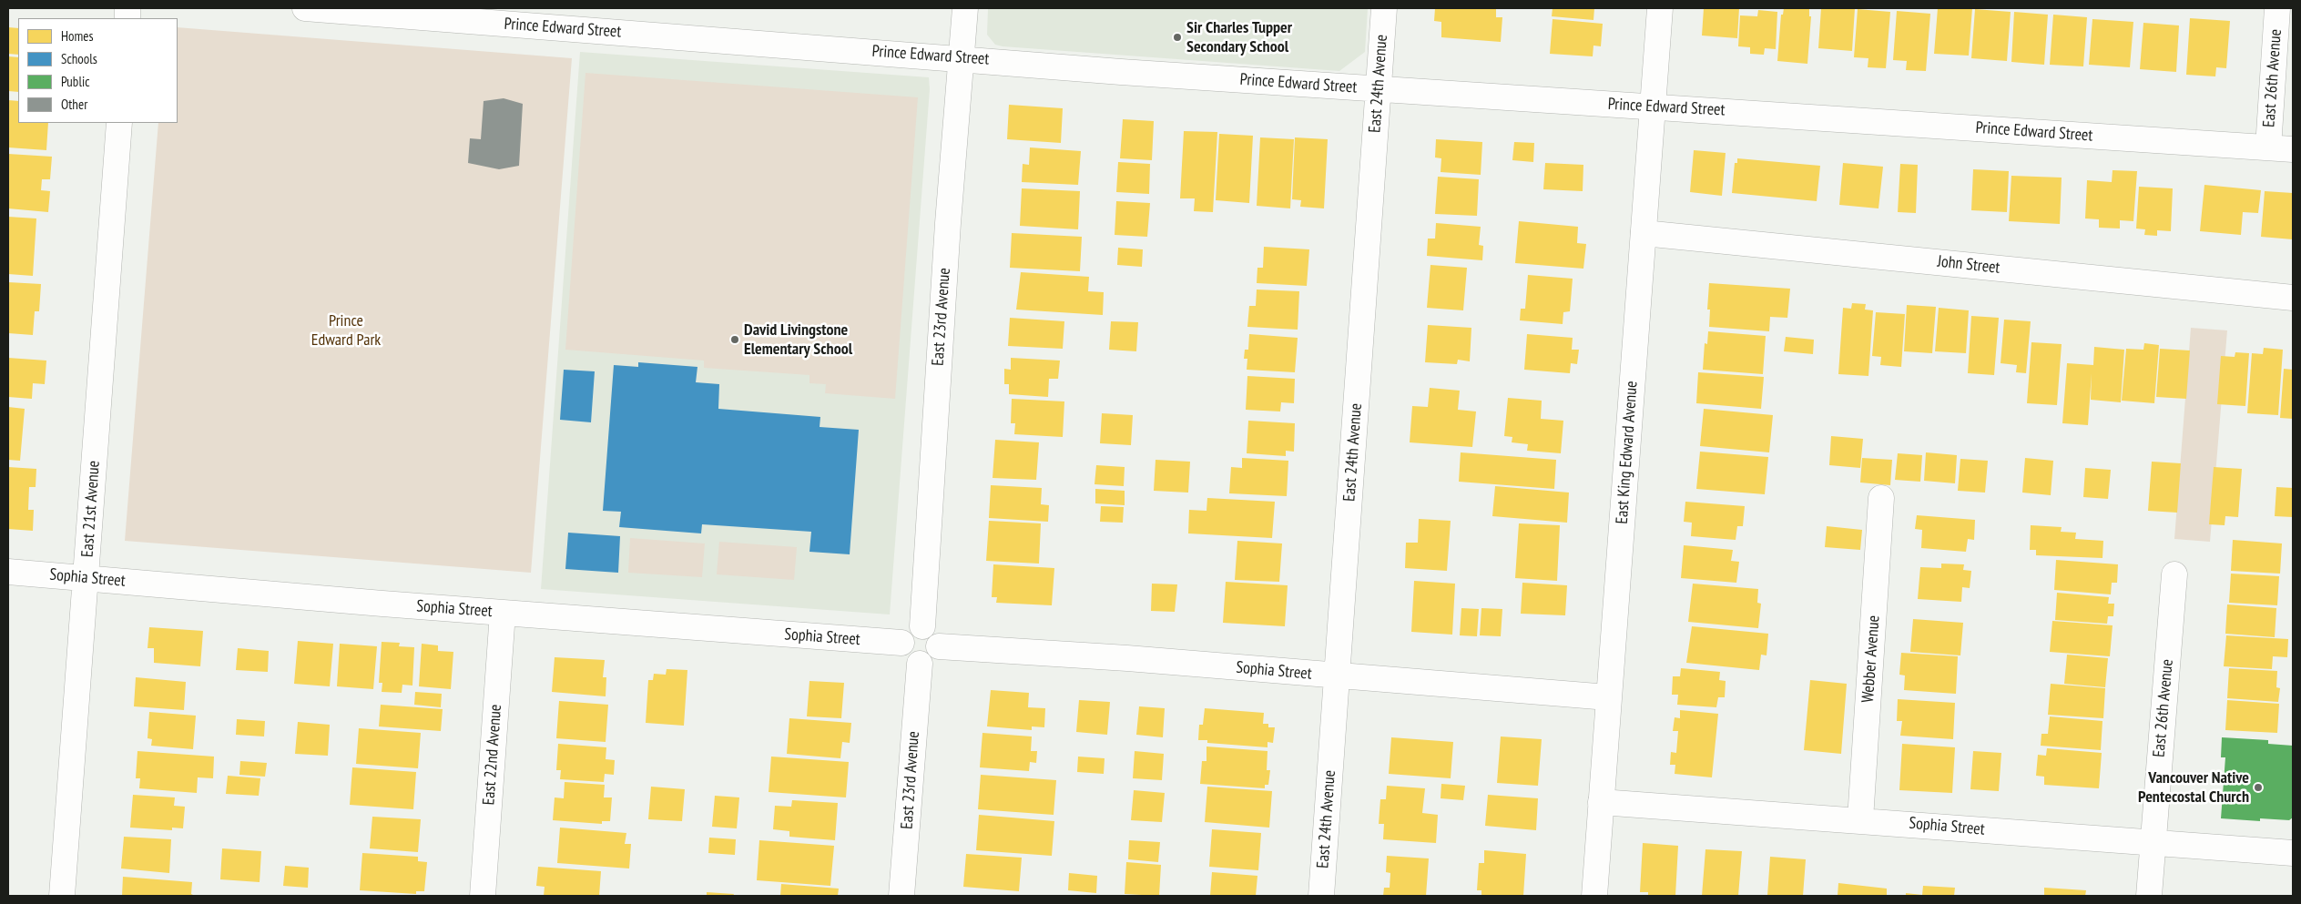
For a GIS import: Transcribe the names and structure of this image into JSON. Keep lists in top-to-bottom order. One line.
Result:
{"streets":{"street":["Prince Edward Street","East 26th Avenue","East 24th Avenue","John Street","East 23rd Avenue","East King Edward Avenue","East 21st Avenue","Sophia Street","Webber Avenue","East 22nd Avenue"]},"crossings":[["Prince Edward Street","East 26th Avenue"],["Prince Edward Street","East 24th Avenue"],["Prince Edward Street","East 23rd Avenue"],["Prince Edward Street","East King Edward Avenue"],["East 26th Avenue","Sophia Street"],["East 24th Avenue","Sophia Street"],["John Street","East King Edward Avenue"],["East 23rd Avenue","Sophia Street"],["East King Edward Avenue","Sophia Street"],["East 21st Avenue","Sophia Street"],["Sophia Street","Webber Avenue"],["Sophia Street","East 22nd Avenue"]],"parks":["Prince Edward Park"],"places":["Sir Charles Tupper Secondary School","David Livingstone Elementary School","Vancouver Native Pentecostal Church"],"legend":["Homes","Schools","Public","Other"]}
